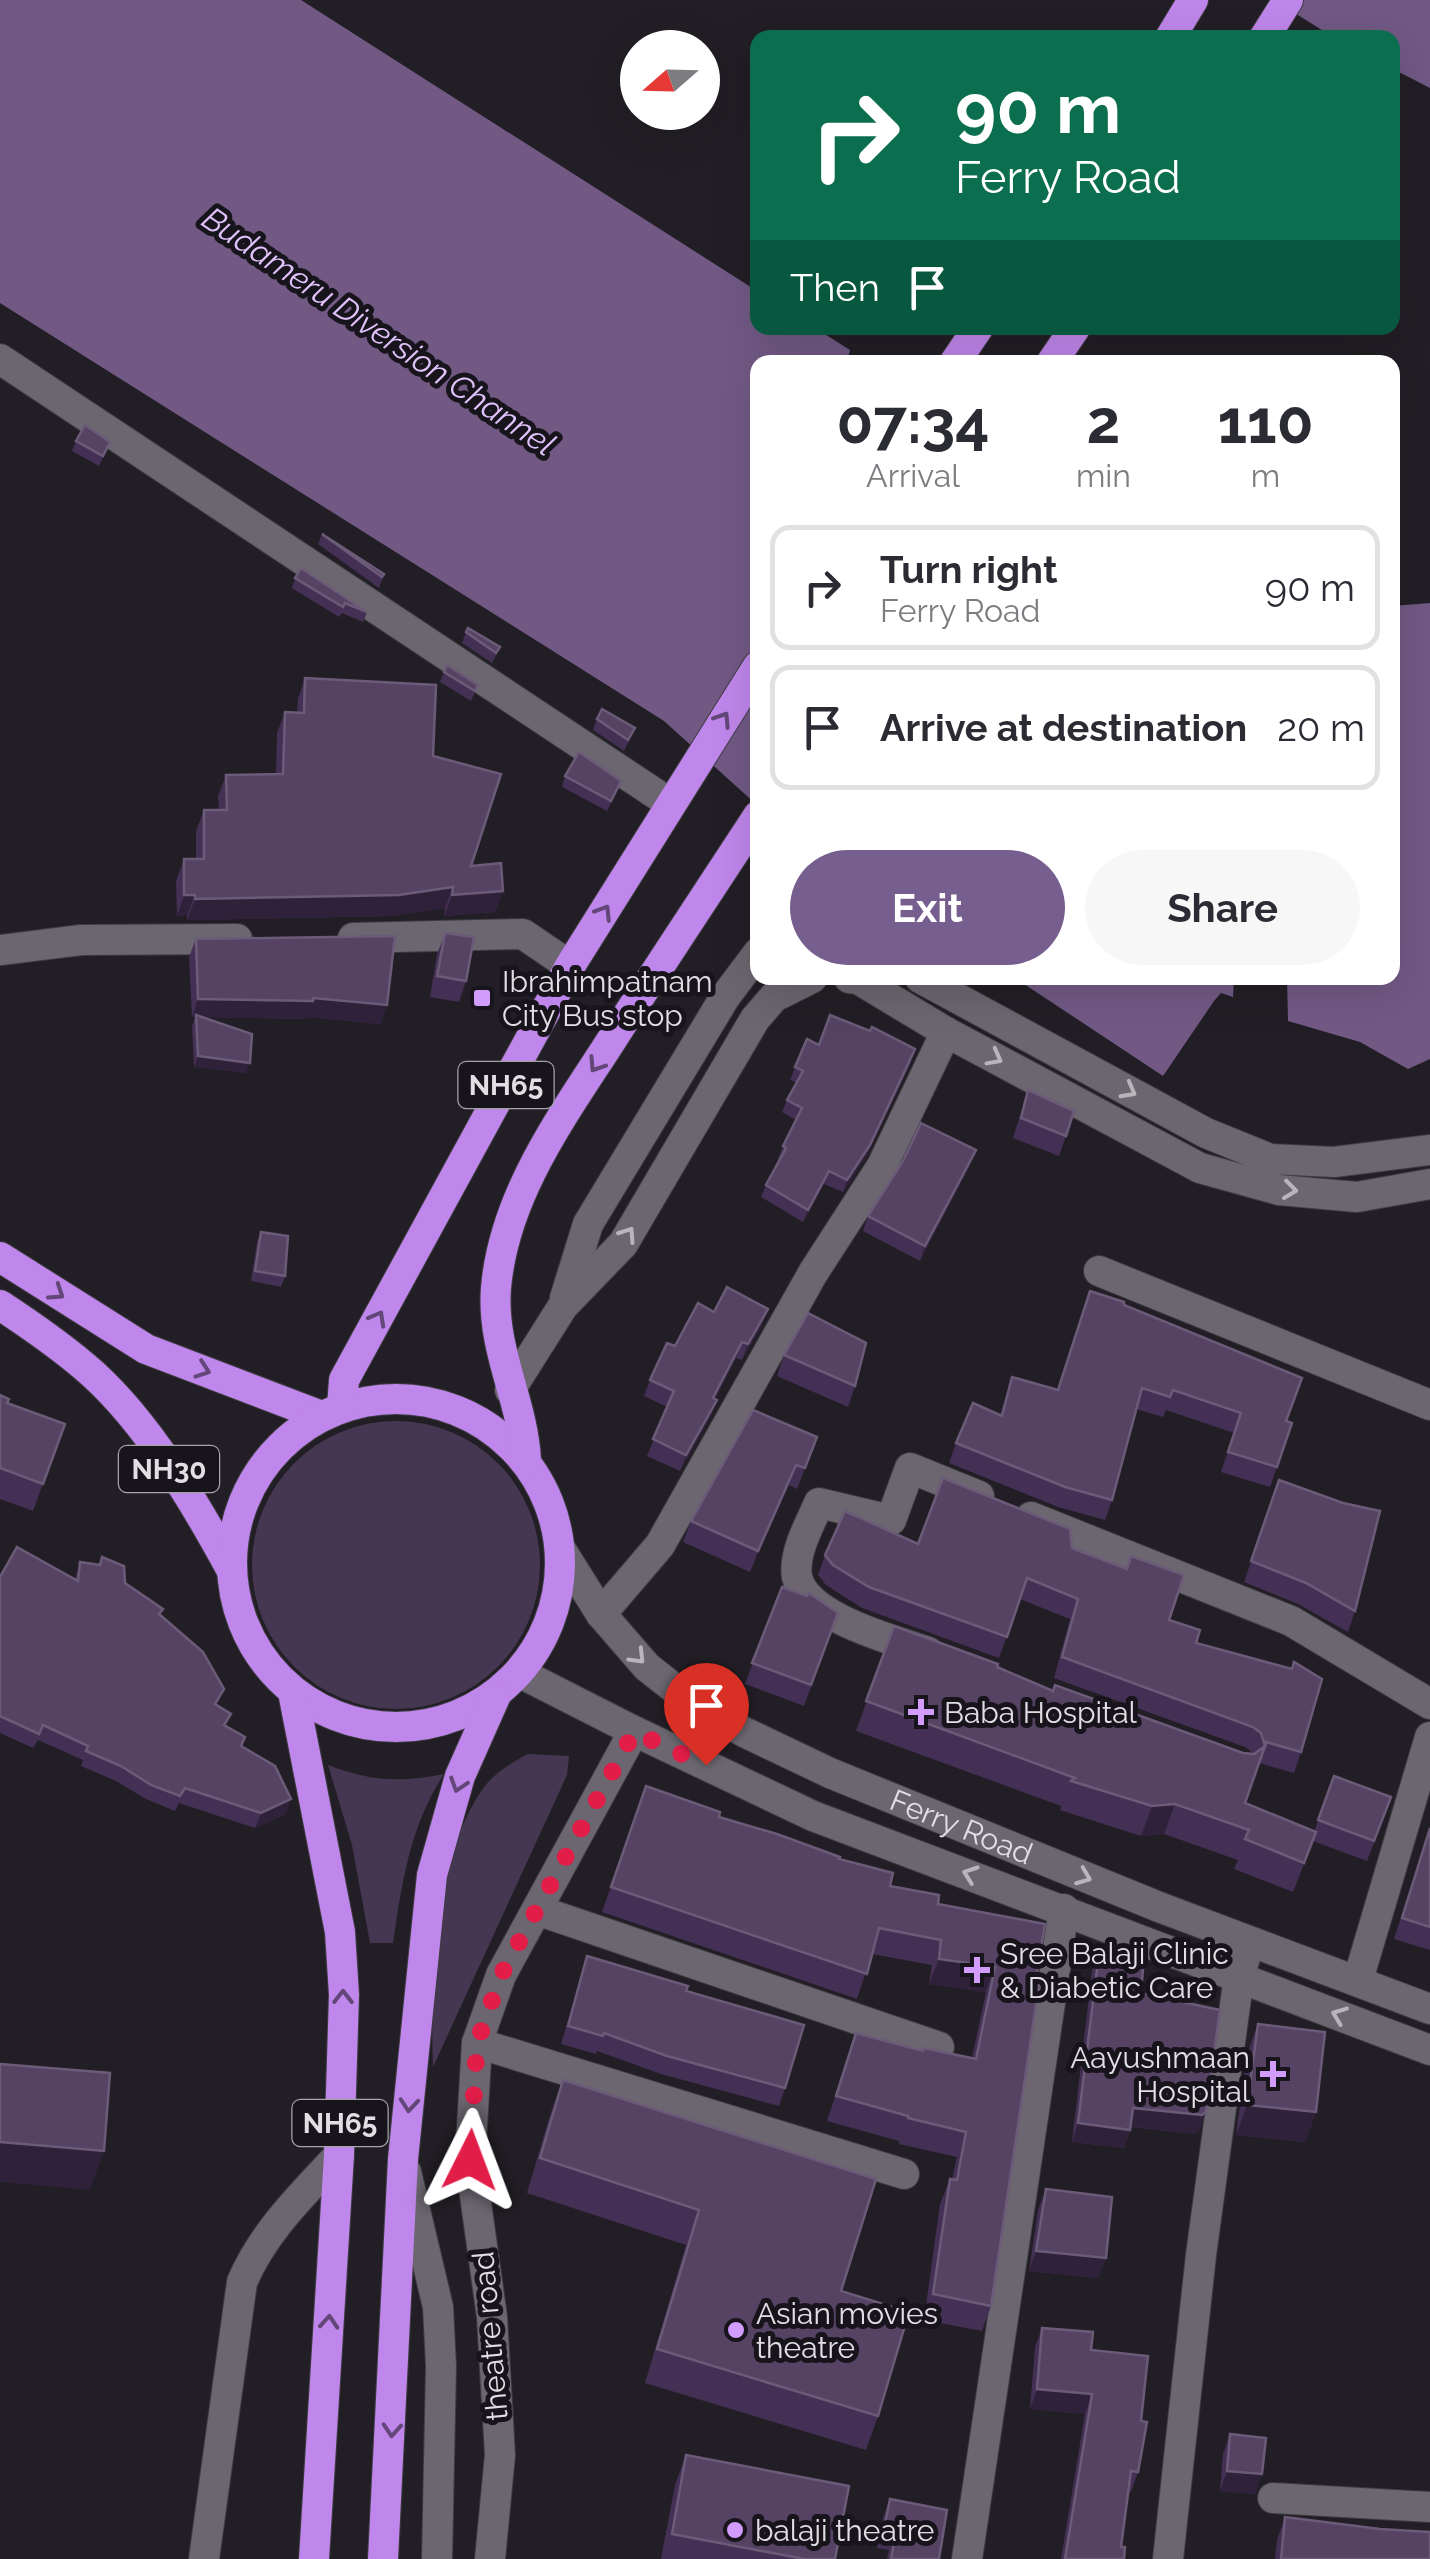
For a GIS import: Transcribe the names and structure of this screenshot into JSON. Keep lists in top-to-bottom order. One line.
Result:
{"streets":{"highway":["NH65","NH30"],"street":["Ferry Road","theatre road"]},"crossings":[["NH65","NH30"],["NH65","Ferry Road"],["NH30","Ferry Road"],["Ferry Road","theatre road"]],"water":["Budameru Diversion Channel"],"places":{"transit":["Ibrahimpatnam City Bus stop"],"health":["Baba Hospital","Sree Balaji Clinic & Diabetic Care","Aayushmaan Hospital"],"other":["Asian movies theatre","balaji theatre"]},"north":"left","page":{"turn":["90 m","Ferry Road"],"then":"Then","eta":["07:34","Arrival","2","min","110","m"],"list":[{"name":"Turn right","note":"Ferry Road","value":"90 m"},{"name":"Arrive at destination","value":"20 m"}],"buttons":["Exit","Share"]}}
